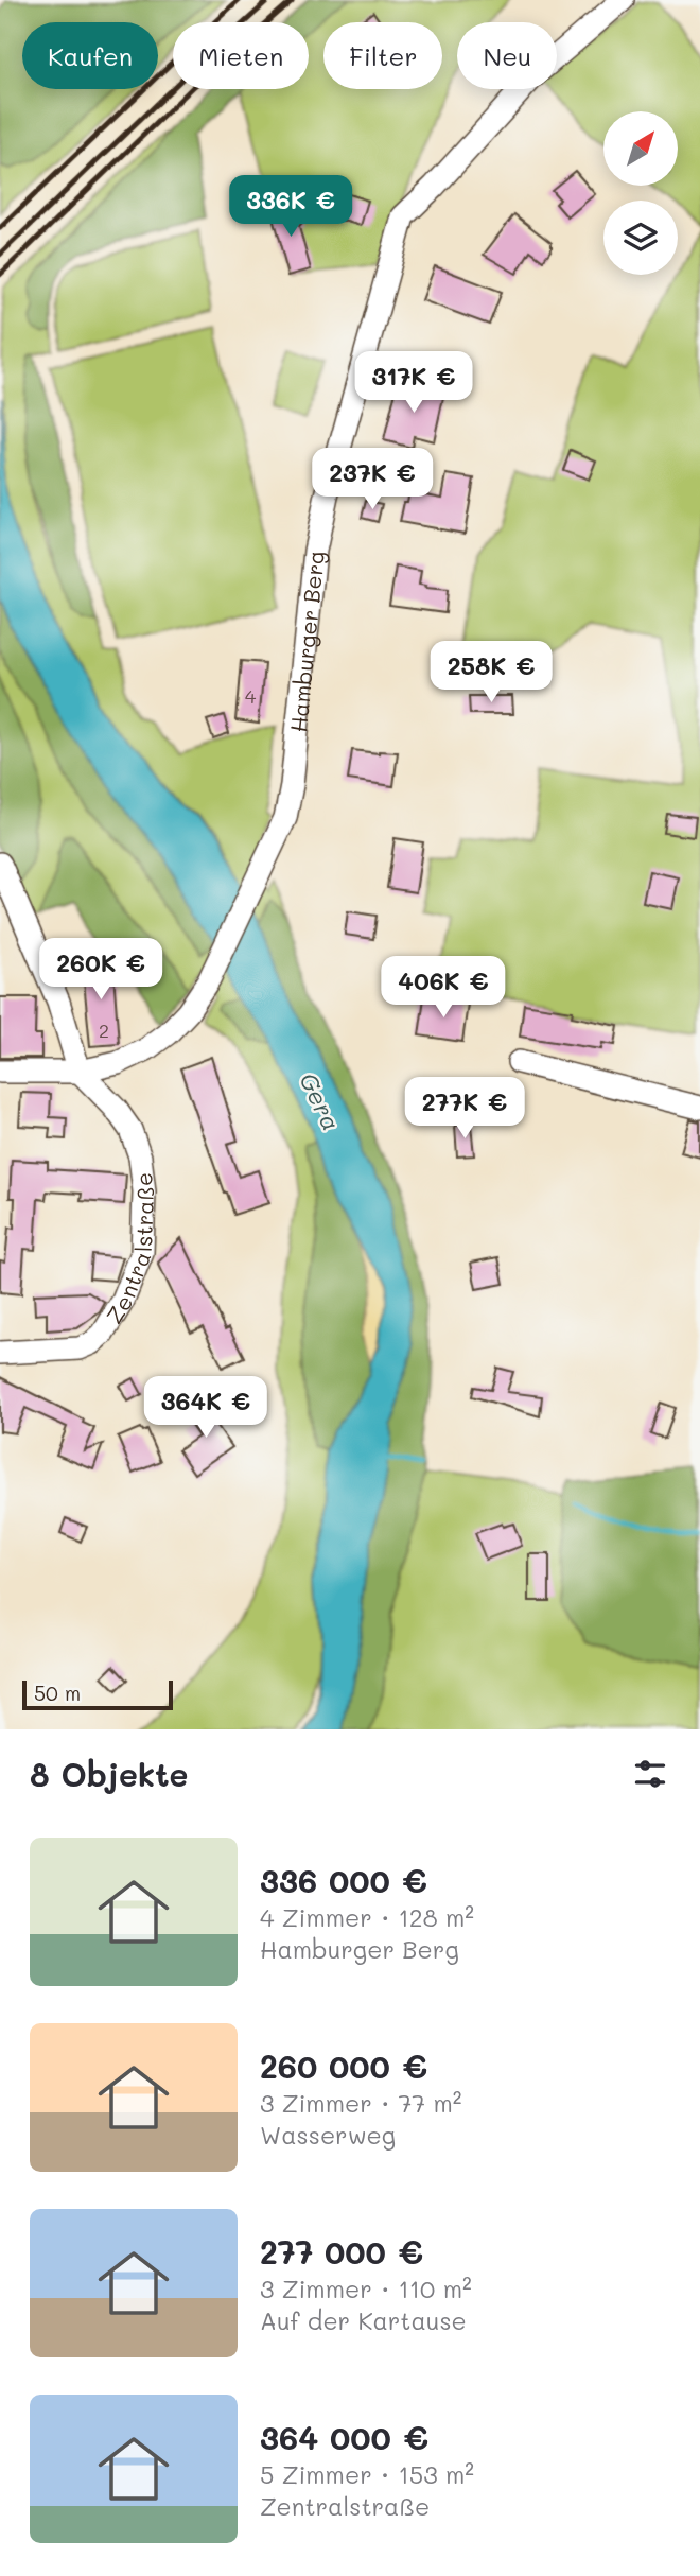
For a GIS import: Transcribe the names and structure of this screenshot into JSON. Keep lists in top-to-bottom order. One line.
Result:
{"streets":{"street":["Hamburger Berg","Zentralstraße"]},"crossings":[["Hamburger Berg","Zentralstraße"]],"water":["Gera"],"house_numbers":["4","2"],"scale_bar":"50 m","north":"top right","page":{"chip":["Kaufen","Mieten","Filter","Neu"],"price":["336K €","317K €","237K €","258K €","260K €","406K €","277K €","364K €"],"scale":"50 m","heading":"8 Objekte","list":[{"name":"336 000 €","note":"4 Zimmer · 128 m² · Hamburger Berg"},{"name":"260 000 €","note":"3 Zimmer · 77 m² · Wasserweg"},{"name":"277 000 €","note":"3 Zimmer · 110 m² · Auf der Kartause"},{"name":"364 000 €","note":"5 Zimmer · 153 m² · Zentralstraße"}]}}
